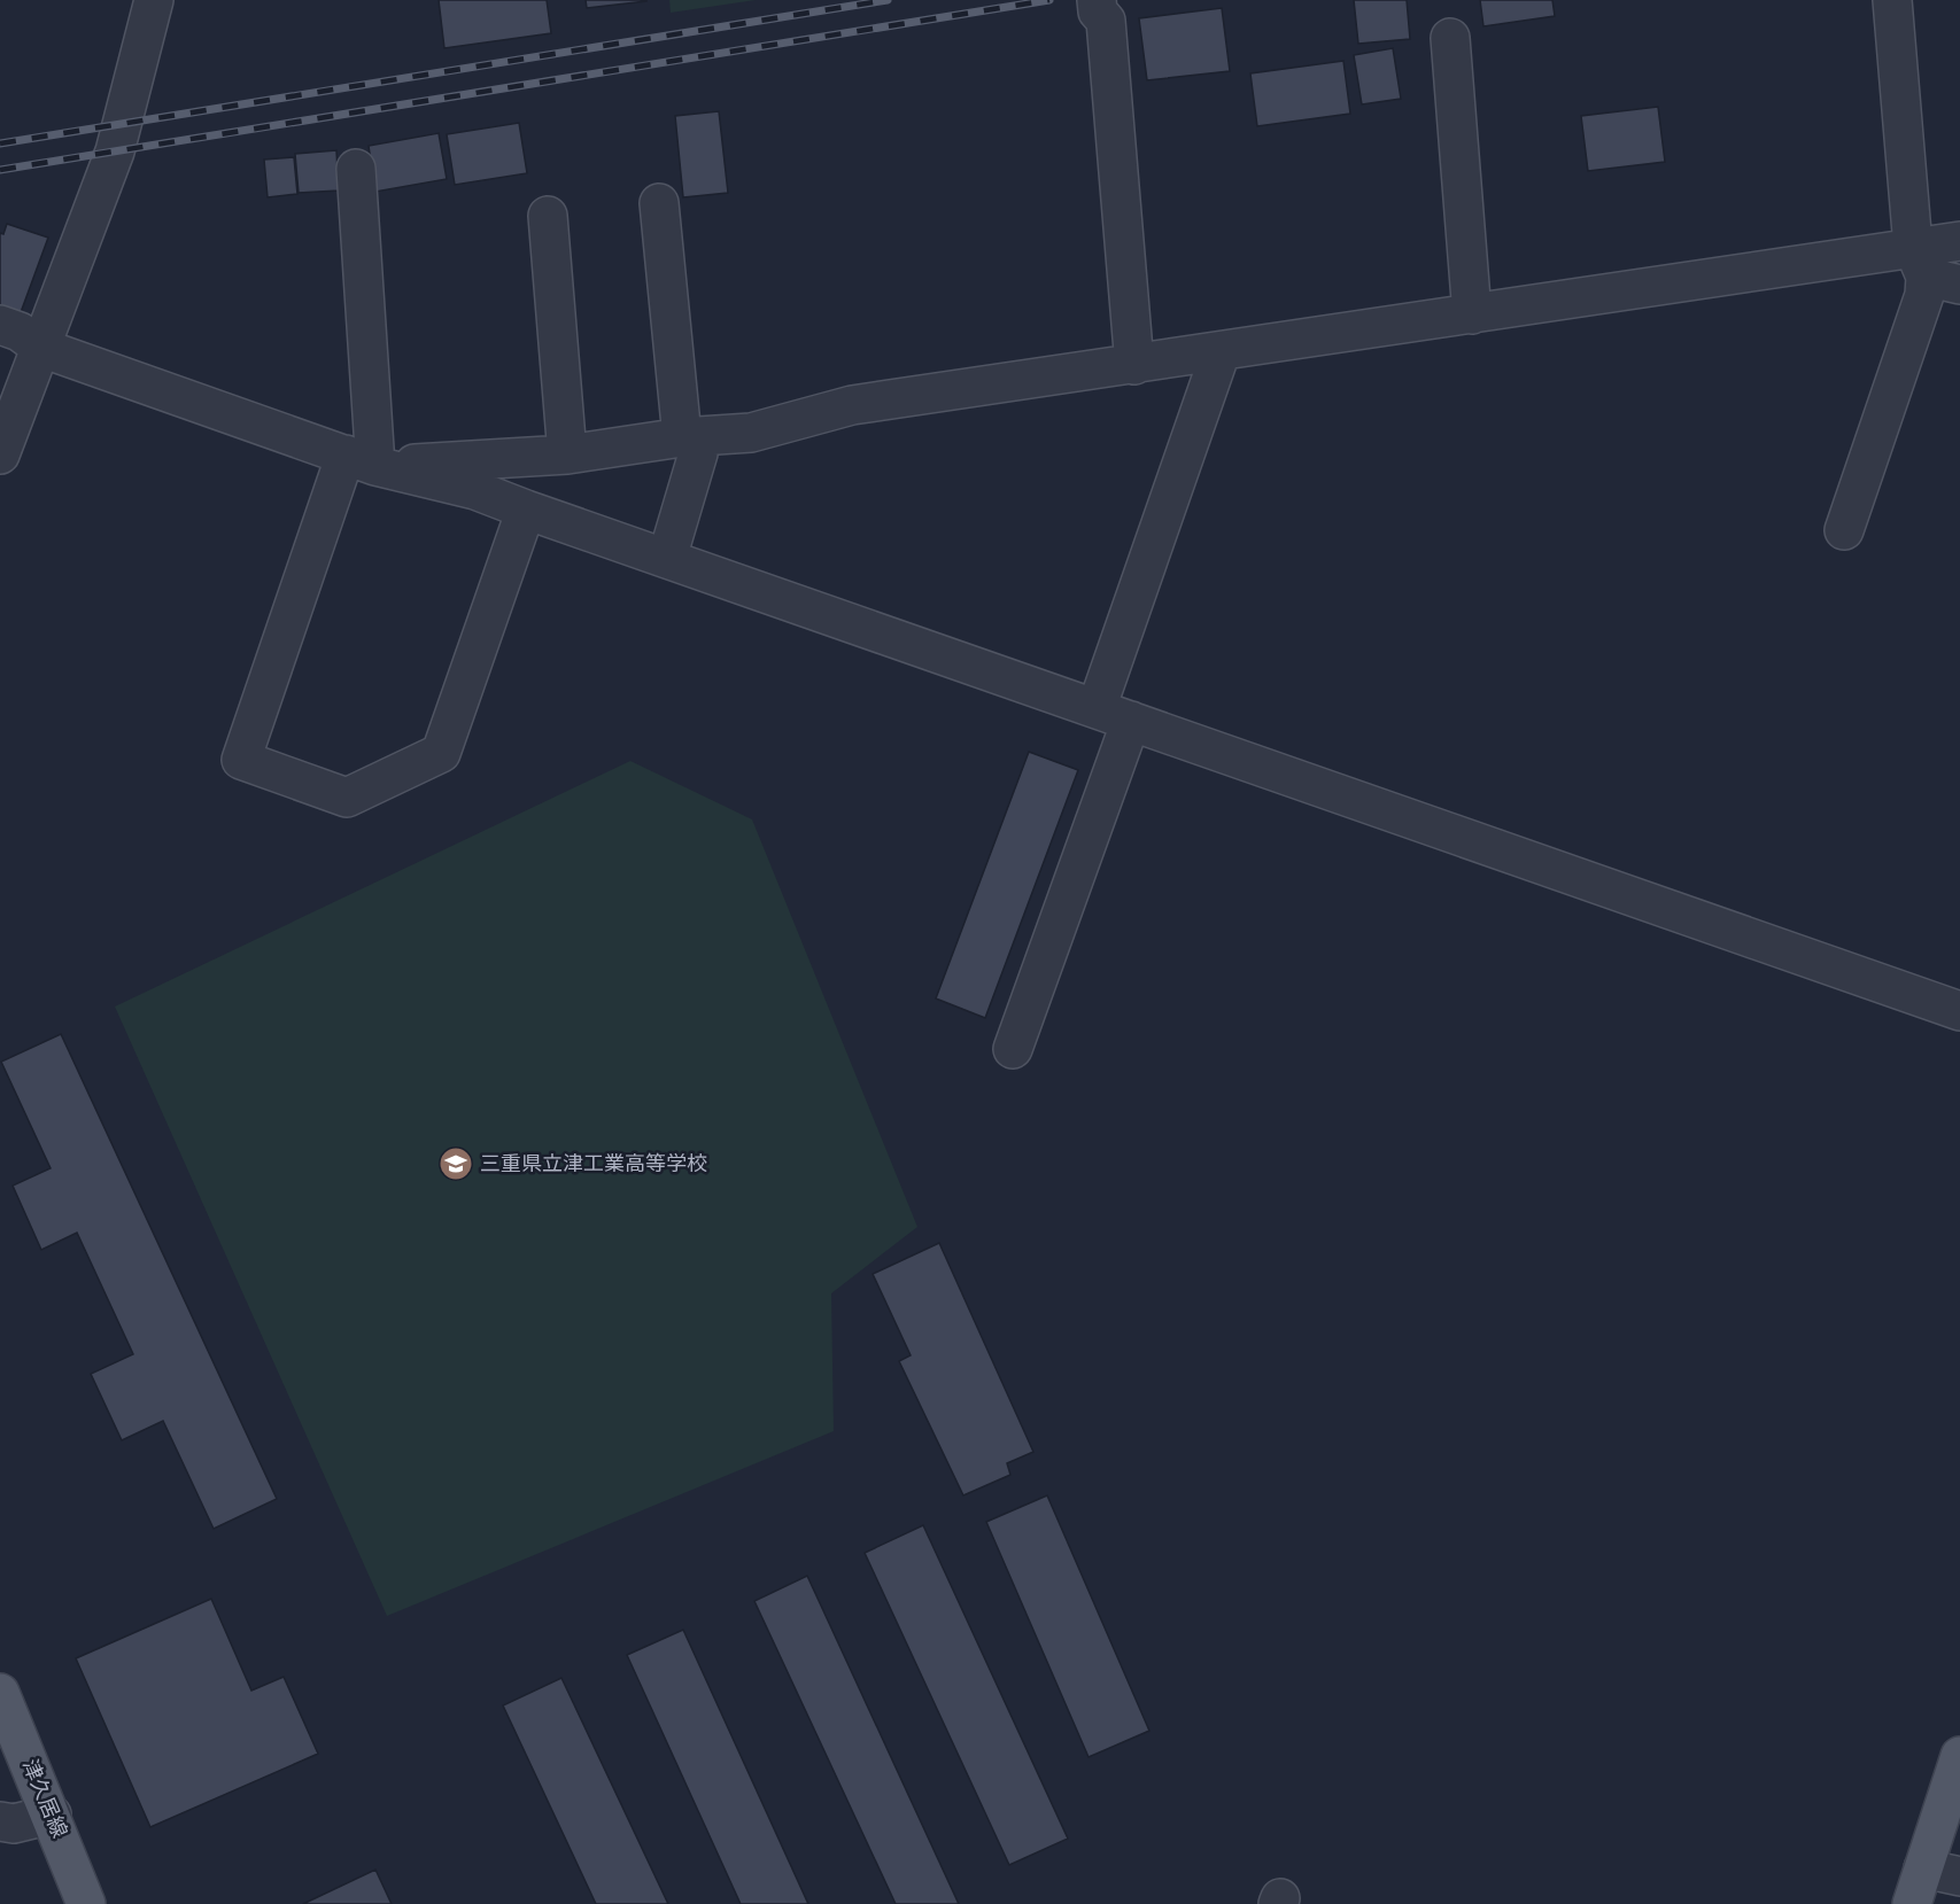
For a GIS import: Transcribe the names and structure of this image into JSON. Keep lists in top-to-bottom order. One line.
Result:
{"streets":{"main road":["津久居線"]},"places":{"school or university":["三重県立津工業高等学校"]}}
